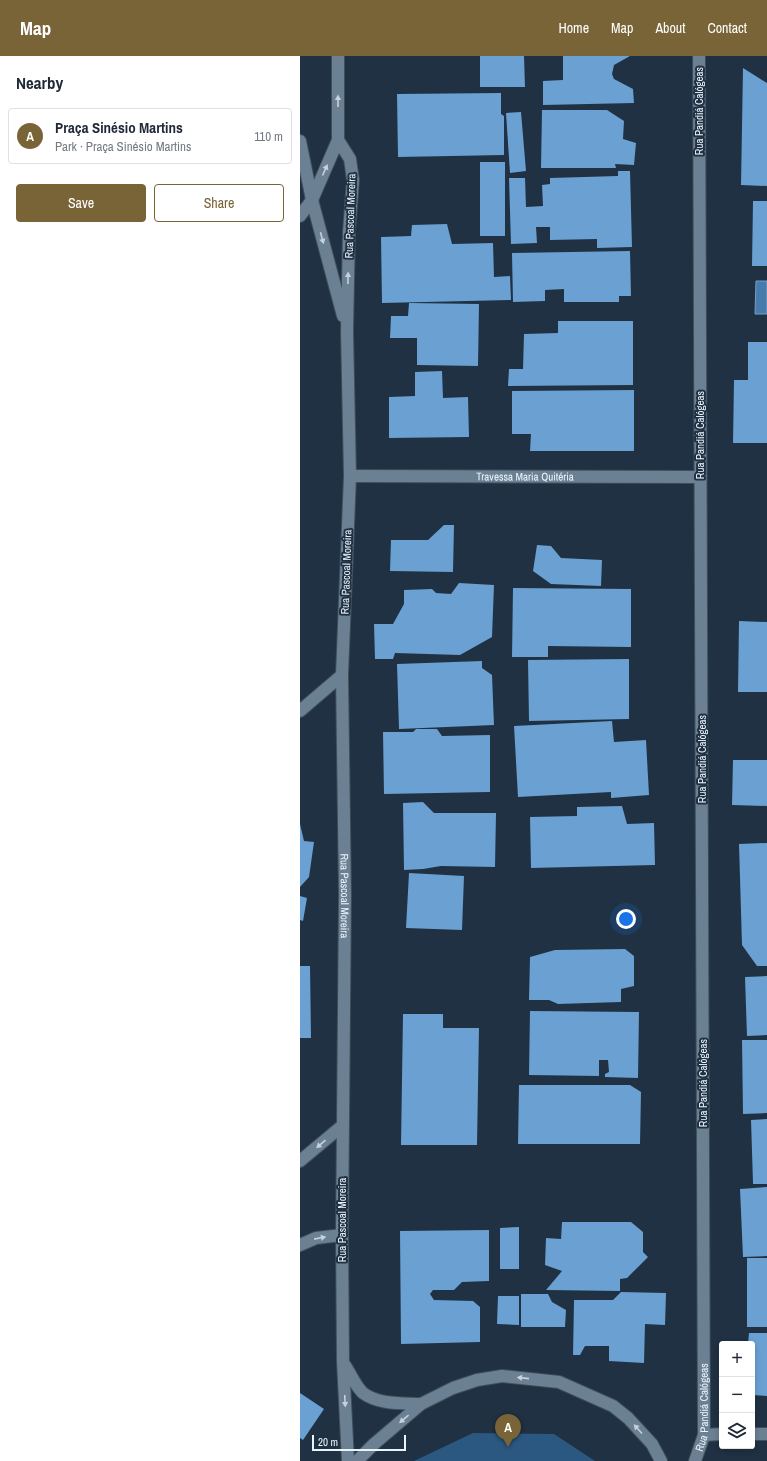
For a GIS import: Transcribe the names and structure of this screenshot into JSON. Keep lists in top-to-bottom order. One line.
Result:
{"streets":{"street":["Rua Pandiá Calógeas","Rua Pascoal Moreira","Travessa Maria Quitéria"]},"crossings":[["Rua Pandiá Calógeas","Travessa Maria Quitéria"],["Rua Pascoal Moreira","Travessa Maria Quitéria"]],"scale_bar":"20 m","page":{"header":"Map","nav":["Home","Map","About","Contact"],"heading":"Nearby","list":[{"mark":"A","name":"Praça Sinésio Martins","note":"Park · Praça Sinésio Martins","value":"110 m"}],"buttons":["Save","Share"],"map_buttons":["+","−"],"pins":"A","scale":"20 m"}}
